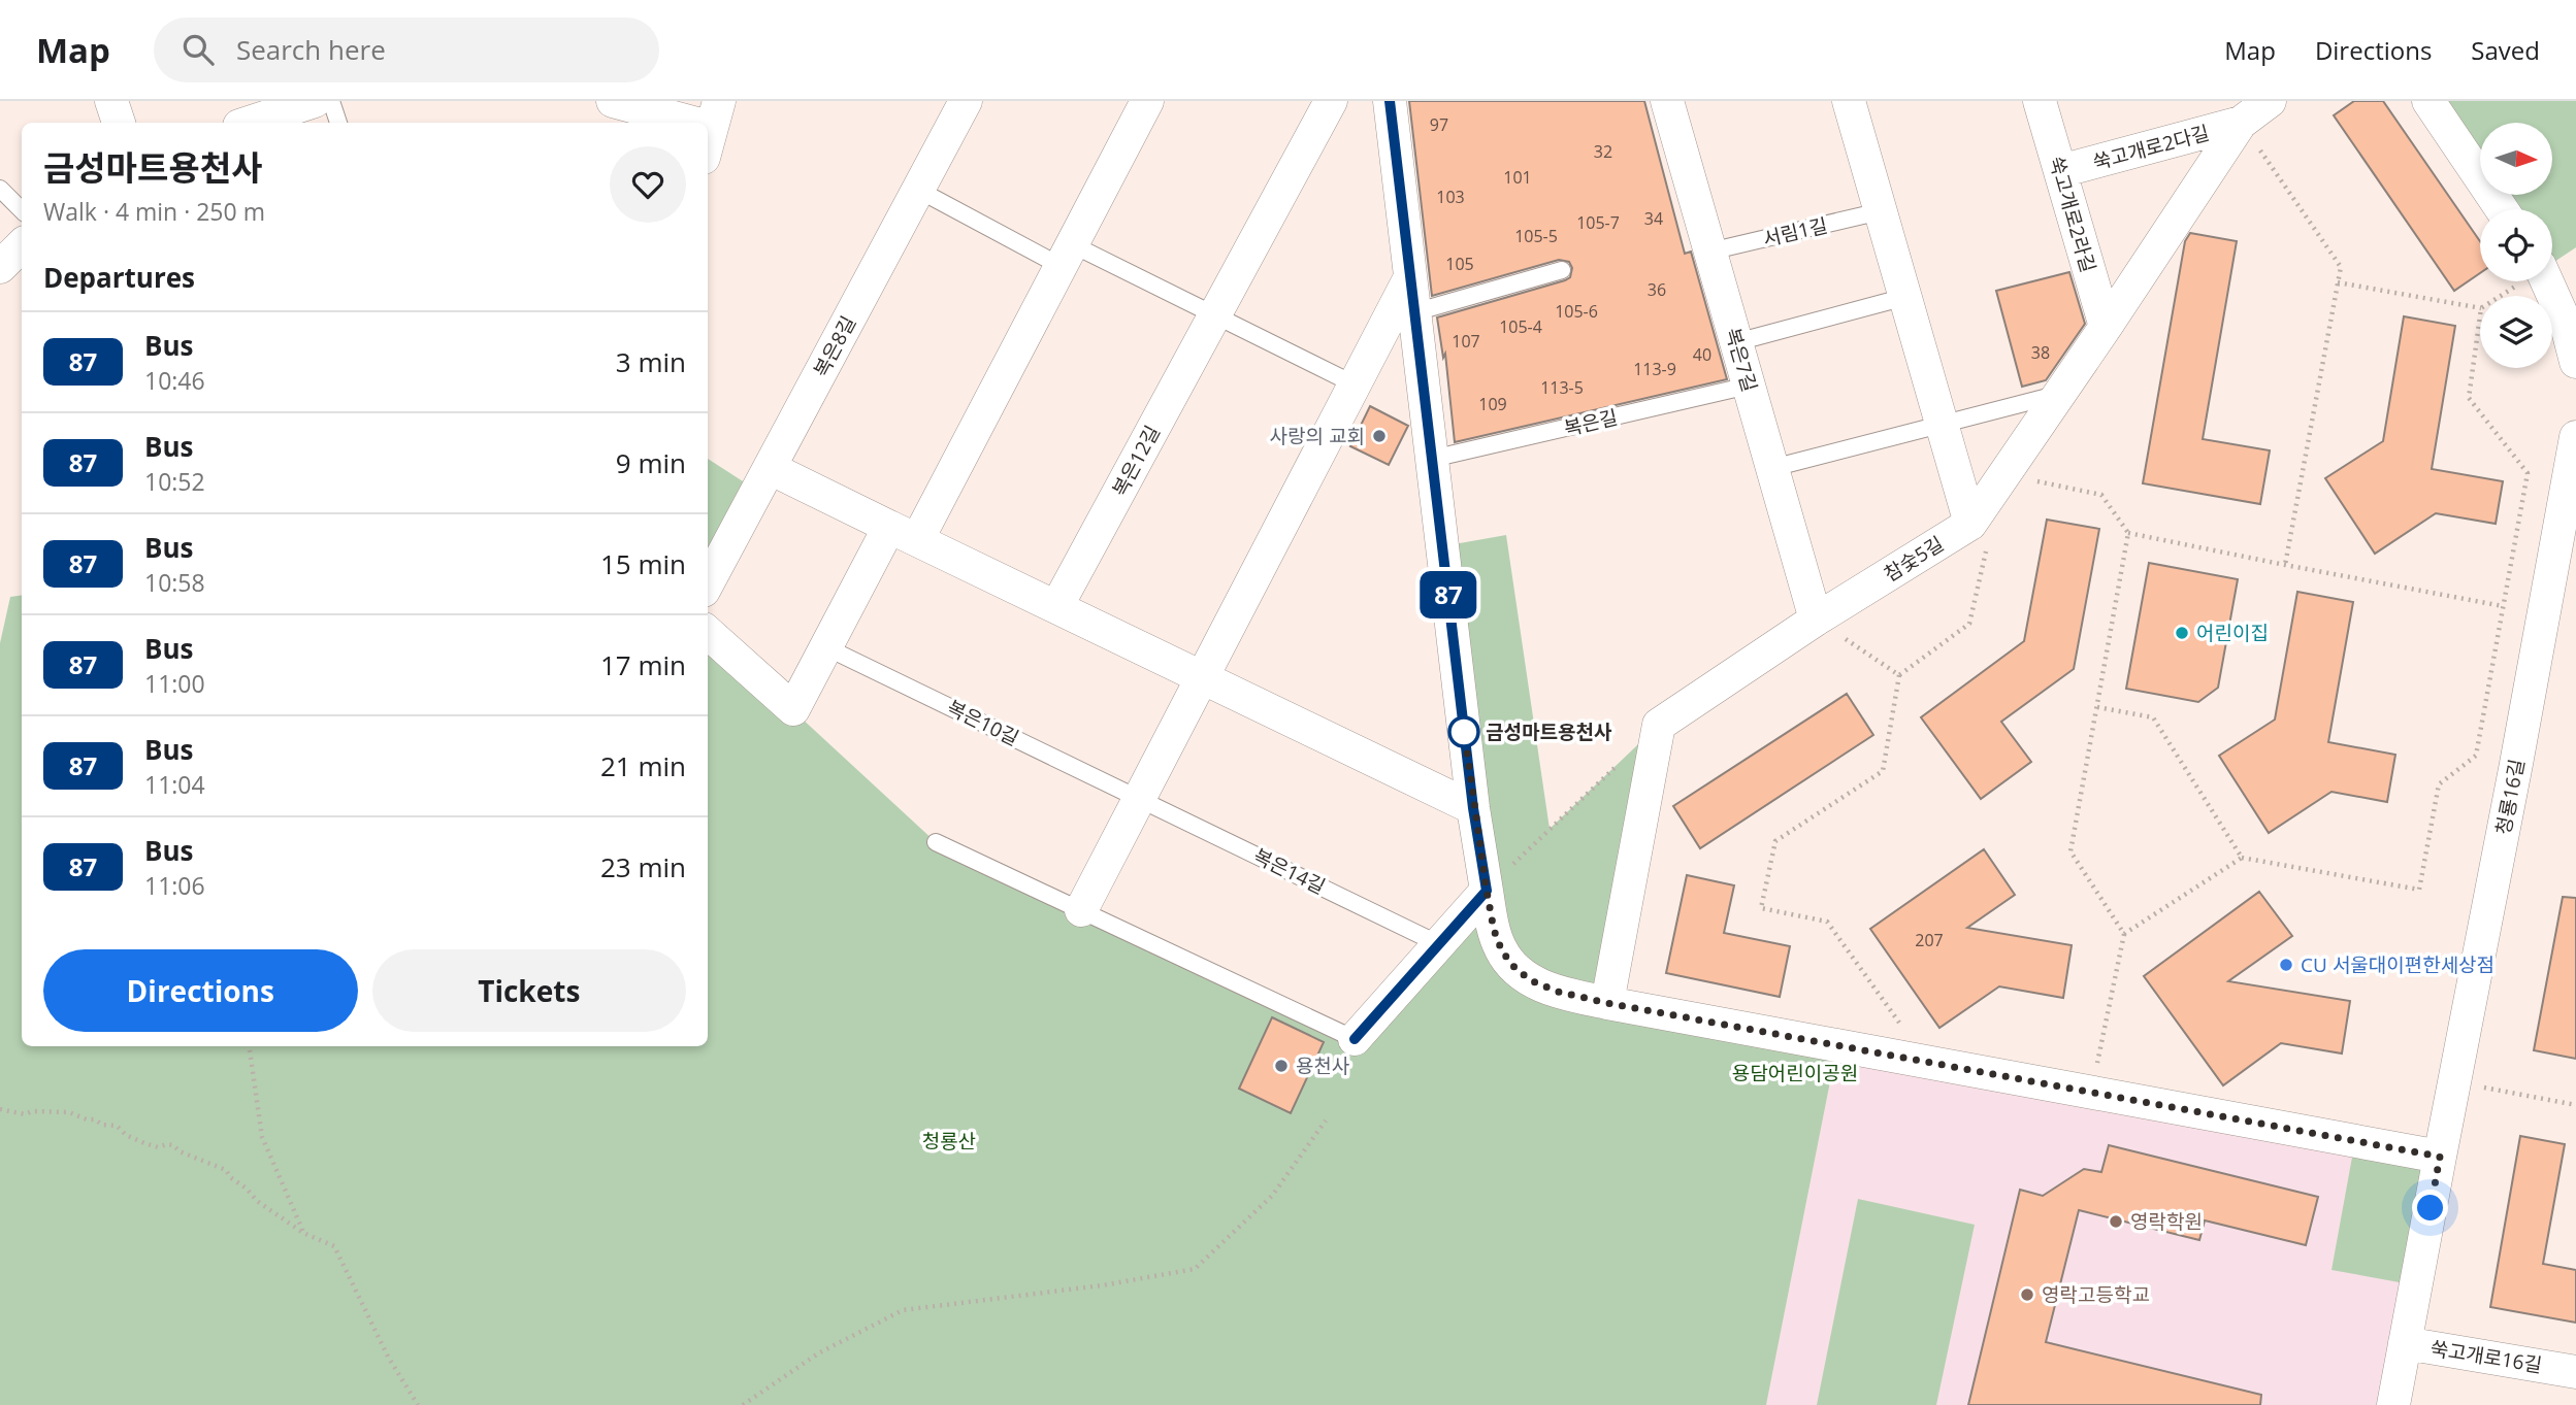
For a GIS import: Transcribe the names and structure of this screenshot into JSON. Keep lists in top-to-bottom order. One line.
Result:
{"streets":{"street":["쑥고개로2다길","쑥고개로2라길","복은8길","복은7길","복은12길","참숯5길","청룡16길","쑥고개로16길"],"lane":["서림1길","복은길","복은10길","복은14길"]},"crossings":[["쑥고개로2다길","쑥고개로2라길"],["쑥고개로2다길","참숯5길"],["쑥고개로2라길","참숯5길"],["서림1길","복은7길"],["복은7길","복은길"],["복은7길","참숯5길"],["복은10길","복은14길"],["청룡16길","쑥고개로16길"]],"parks":["용담어린이공원","청룡산"],"places":["사랑의 교회","어린이집","금성마트용천사","CU 서울대이편한세상점","용천사","영락학원","영락고등학교"],"lines":["bus line 87"],"house_numbers":["97","32","101","103","34","105-7","105-5","105","36","105-6","105-4","107","38","40","113-9","113-5","109","207"],"north":"right","page":{"header":"Map","search":"Search here","nav":["Map","Directions","Saved"],"on_map":"87","heading":[["금성마트용천사","Walk · 4 min · 250 m"],"Departures"],"list":[{"mark":"87","name":"Bus","note":"10:46","value":"3 min"},{"mark":"87","name":"Bus","note":"10:52","value":"9 min"},{"mark":"87","name":"Bus","note":"10:58","value":"15 min"},{"mark":"87","name":"Bus","note":"11:00","value":"17 min"},{"mark":"87","name":"Bus","note":"11:04","value":"21 min"},{"mark":"87","name":"Bus","note":"11:06","value":"23 min"}],"buttons":["Directions","Tickets"]}}
